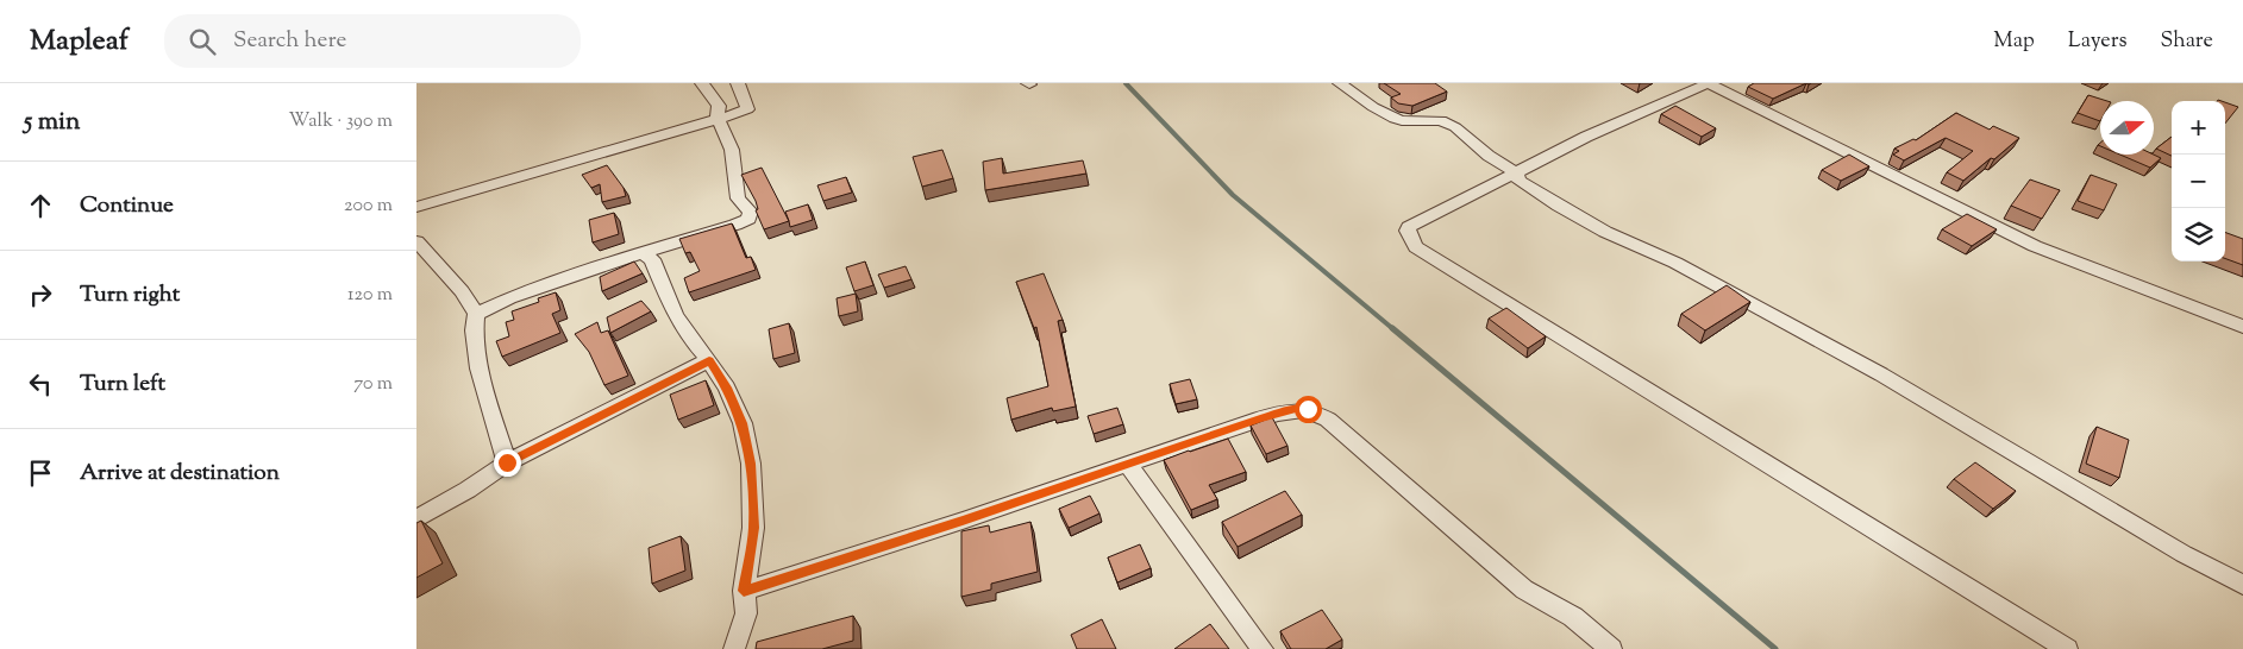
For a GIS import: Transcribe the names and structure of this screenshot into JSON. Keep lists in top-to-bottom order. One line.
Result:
{"north":"right","page":{"header":"Mapleaf","search":"Search here","nav":["Map","Layers","Share"],"heading":["5 min","Walk · 390 m"],"map_buttons":["+","−"],"list":[["Continue","200 m"],["Turn right","120 m"],["Turn left","70 m"],"Arrive at destination"]}}
